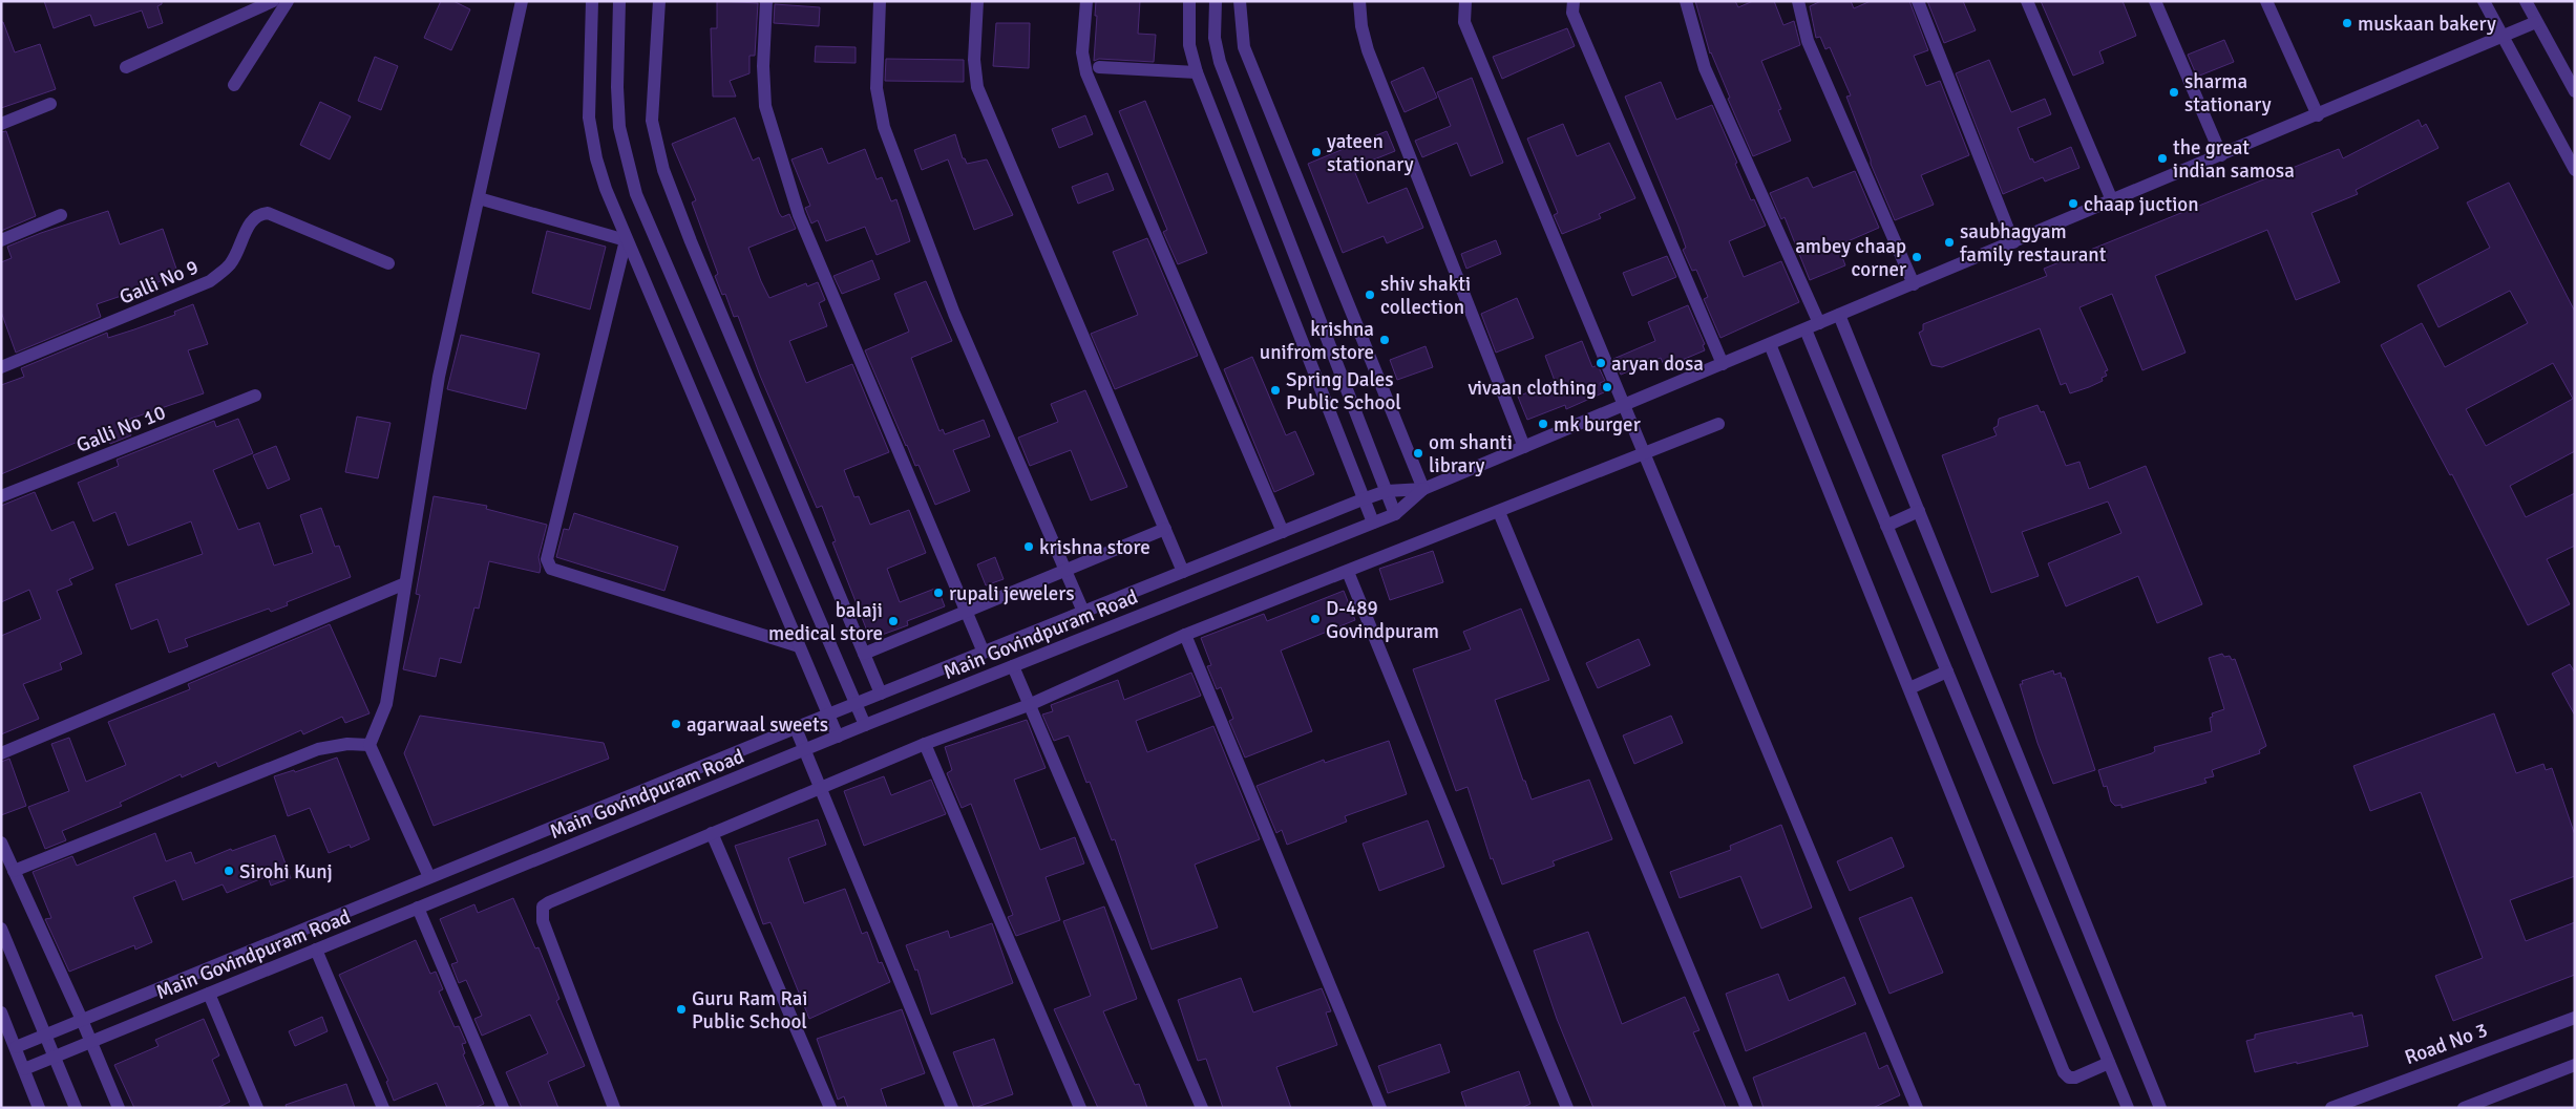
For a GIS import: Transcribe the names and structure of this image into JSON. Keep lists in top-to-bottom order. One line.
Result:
{"streets":{"street":["Galli No 9","Galli No 10","Main Govindpuram Road","Road No 3"]},"places":["muskaan bakery","sharma stationary","yateen stationary","the great indian samosa","chaap juction","saubhagyam family restaurant","ambey chaap corner","shiv shakti collection","krishna unifrom store","aryan dosa","vivaan clothing","Spring Dales Public School","mk burger","om shanti library","krishna store","rupali jewelers","D-489 Govindpuram","balaji medical store","agarwaal sweets","Sirohi Kunj","Guru Ram Rai Public School"]}
